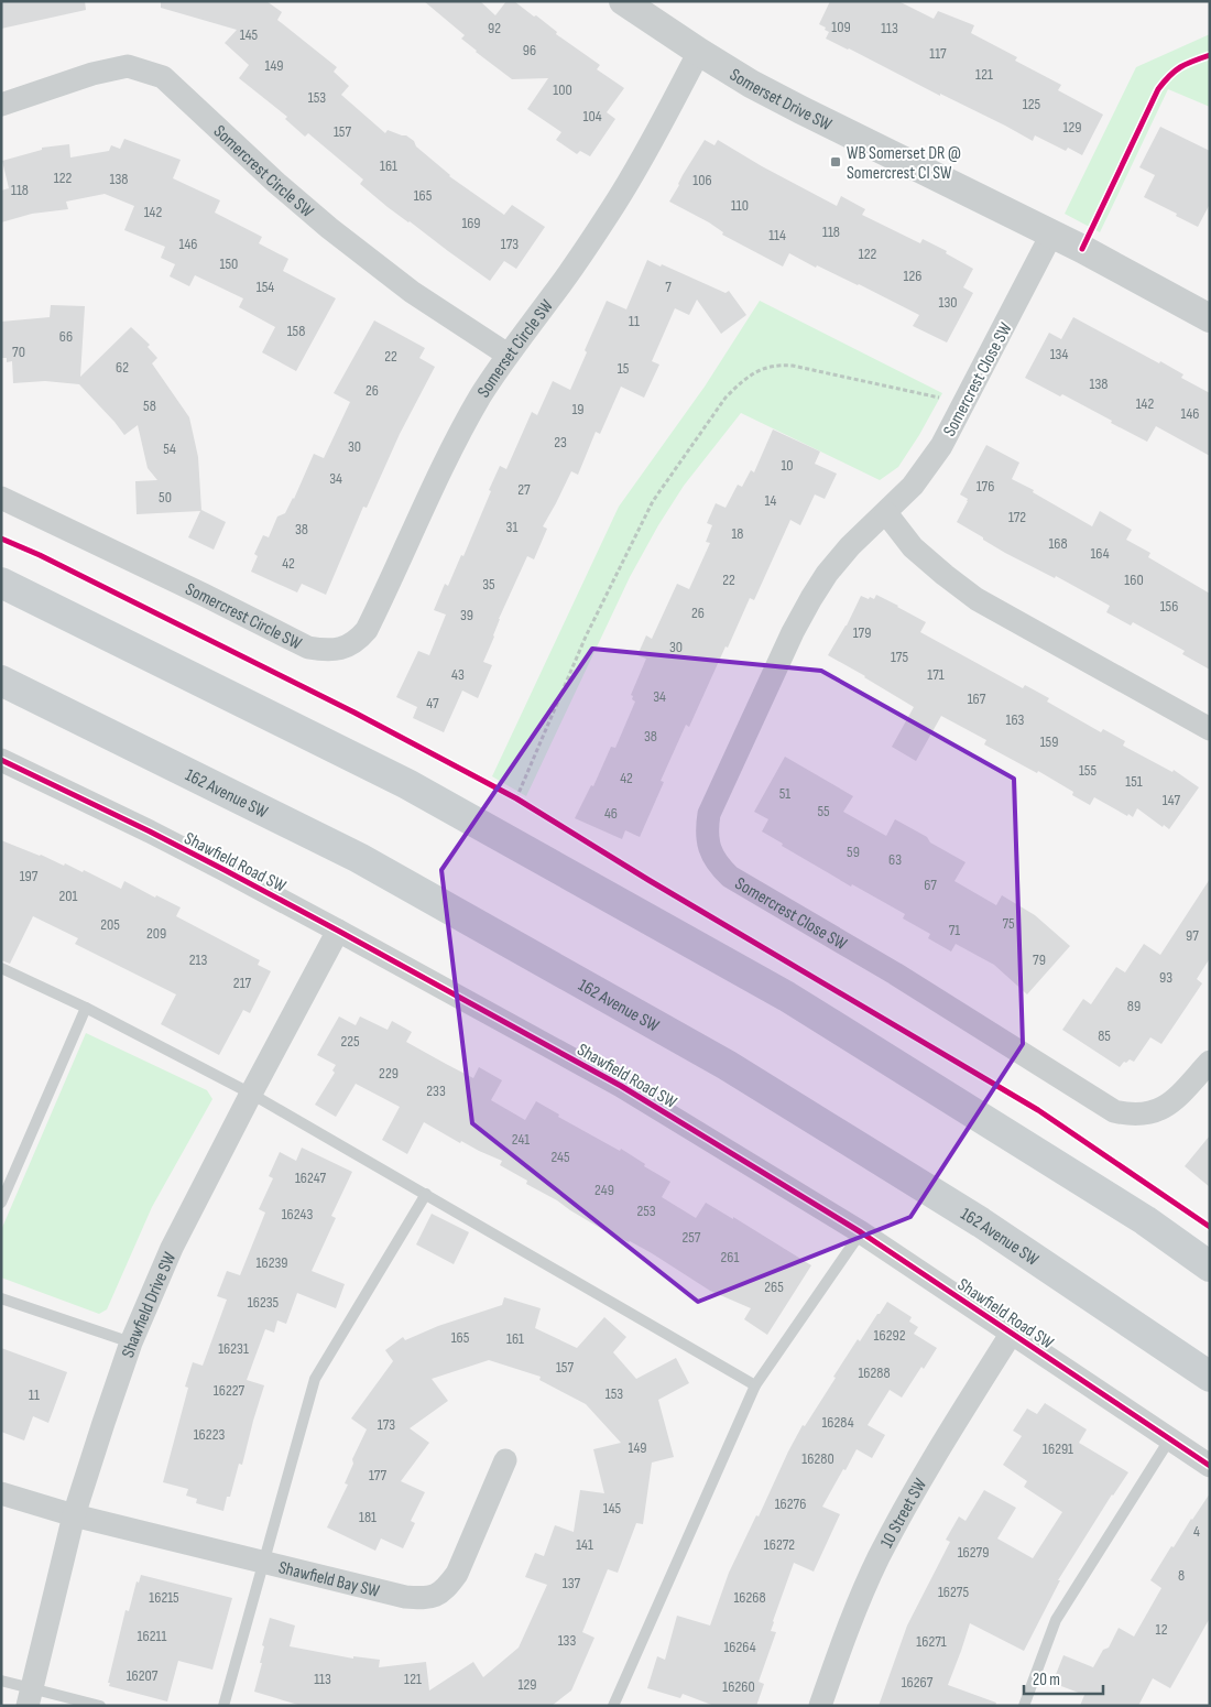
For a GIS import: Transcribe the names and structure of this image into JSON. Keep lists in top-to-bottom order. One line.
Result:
{"streets":{"main road":["162 Avenue SW"],"street":["Somerset Drive SW","Somercrest Circle SW","Somerset Circle SW","Somercrest Close SW","Shawfield Road SW","Shawfield Drive SW","10 Street SW","Shawfield Bay SW"]},"crossings":[["Somerset Drive SW","Somerset Circle SW"],["Somerset Drive SW","Somercrest Close SW"],["Somercrest Circle SW","Somerset Circle SW"],["Shawfield Road SW","Shawfield Drive SW"],["Shawfield Road SW","10 Street SW"],["Shawfield Drive SW","Shawfield Bay SW"]],"places":{"transit":["WB Somerset DR @ Somercrest CI SW"]},"house_numbers":["109","92","113","145","96","117","149","121","100","153","125","104","129","157","161","122","138","106","118","165","110","142","169","118","114","146","173","122","150","126","154","7","130","11","158","66","70","134","22","62","15","138","26","142","58","19","146","23","30","54","10","34","176","27","50","14","172","31","38","18","168","164","42","22","160","35","156","26","39","179","30","175","43","171","34","167","47","163","38","159","155","42","151","51","147","55","46","59","63","197","67","201","75","205","71","209","97","213","79","93","217","89","85","225","229","233","241","245","16247","249","253","16243","257","261","16239","265","16235","16292","165","161","16231","157","16288","16227","153","11","16284","173","16223","149","16291","16280","177","16276","145","181","4","141","16272","16279","8","137","16275","16215","16268","12","16211","133","16271","16264","16207","113","121","16267","129","16260"],"scale_bar":"20 m"}
